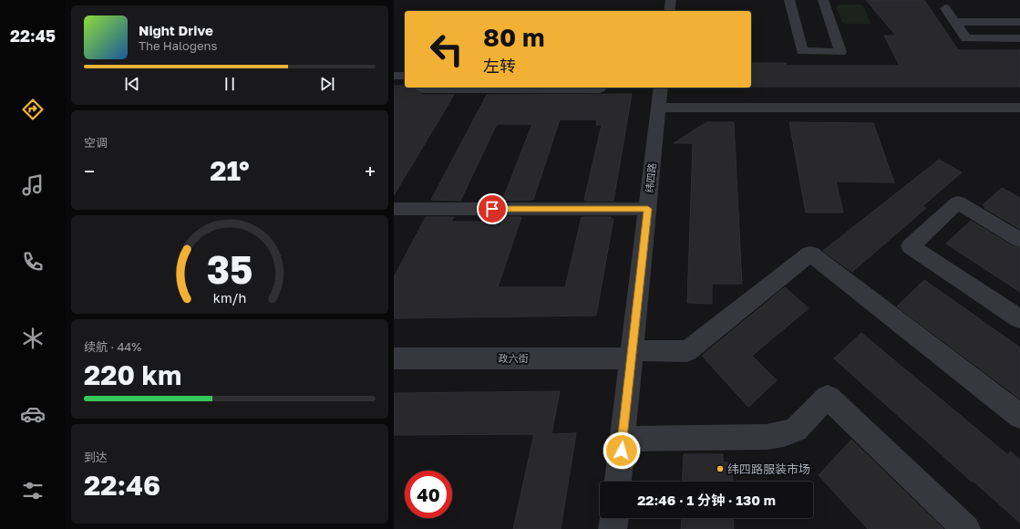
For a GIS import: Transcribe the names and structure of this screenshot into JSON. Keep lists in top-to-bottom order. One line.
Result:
{"streets":{"street":["纬四路","政六街"]},"crossings":[["纬四路","政六街"]],"places":["纬四路服装市场"],"page":{"tabs":"22:45","turn":["80 m","左转"],"song":["Night Drive","The Halogens"],"tile":["空调",["续航 · 44%","220 km"],["到达","22:46"]],"heat":["−","21°","+"],"limit":"40","trip":"22:46 · 1 分钟 · 130 m","gauge":["35","km/h"]}}
